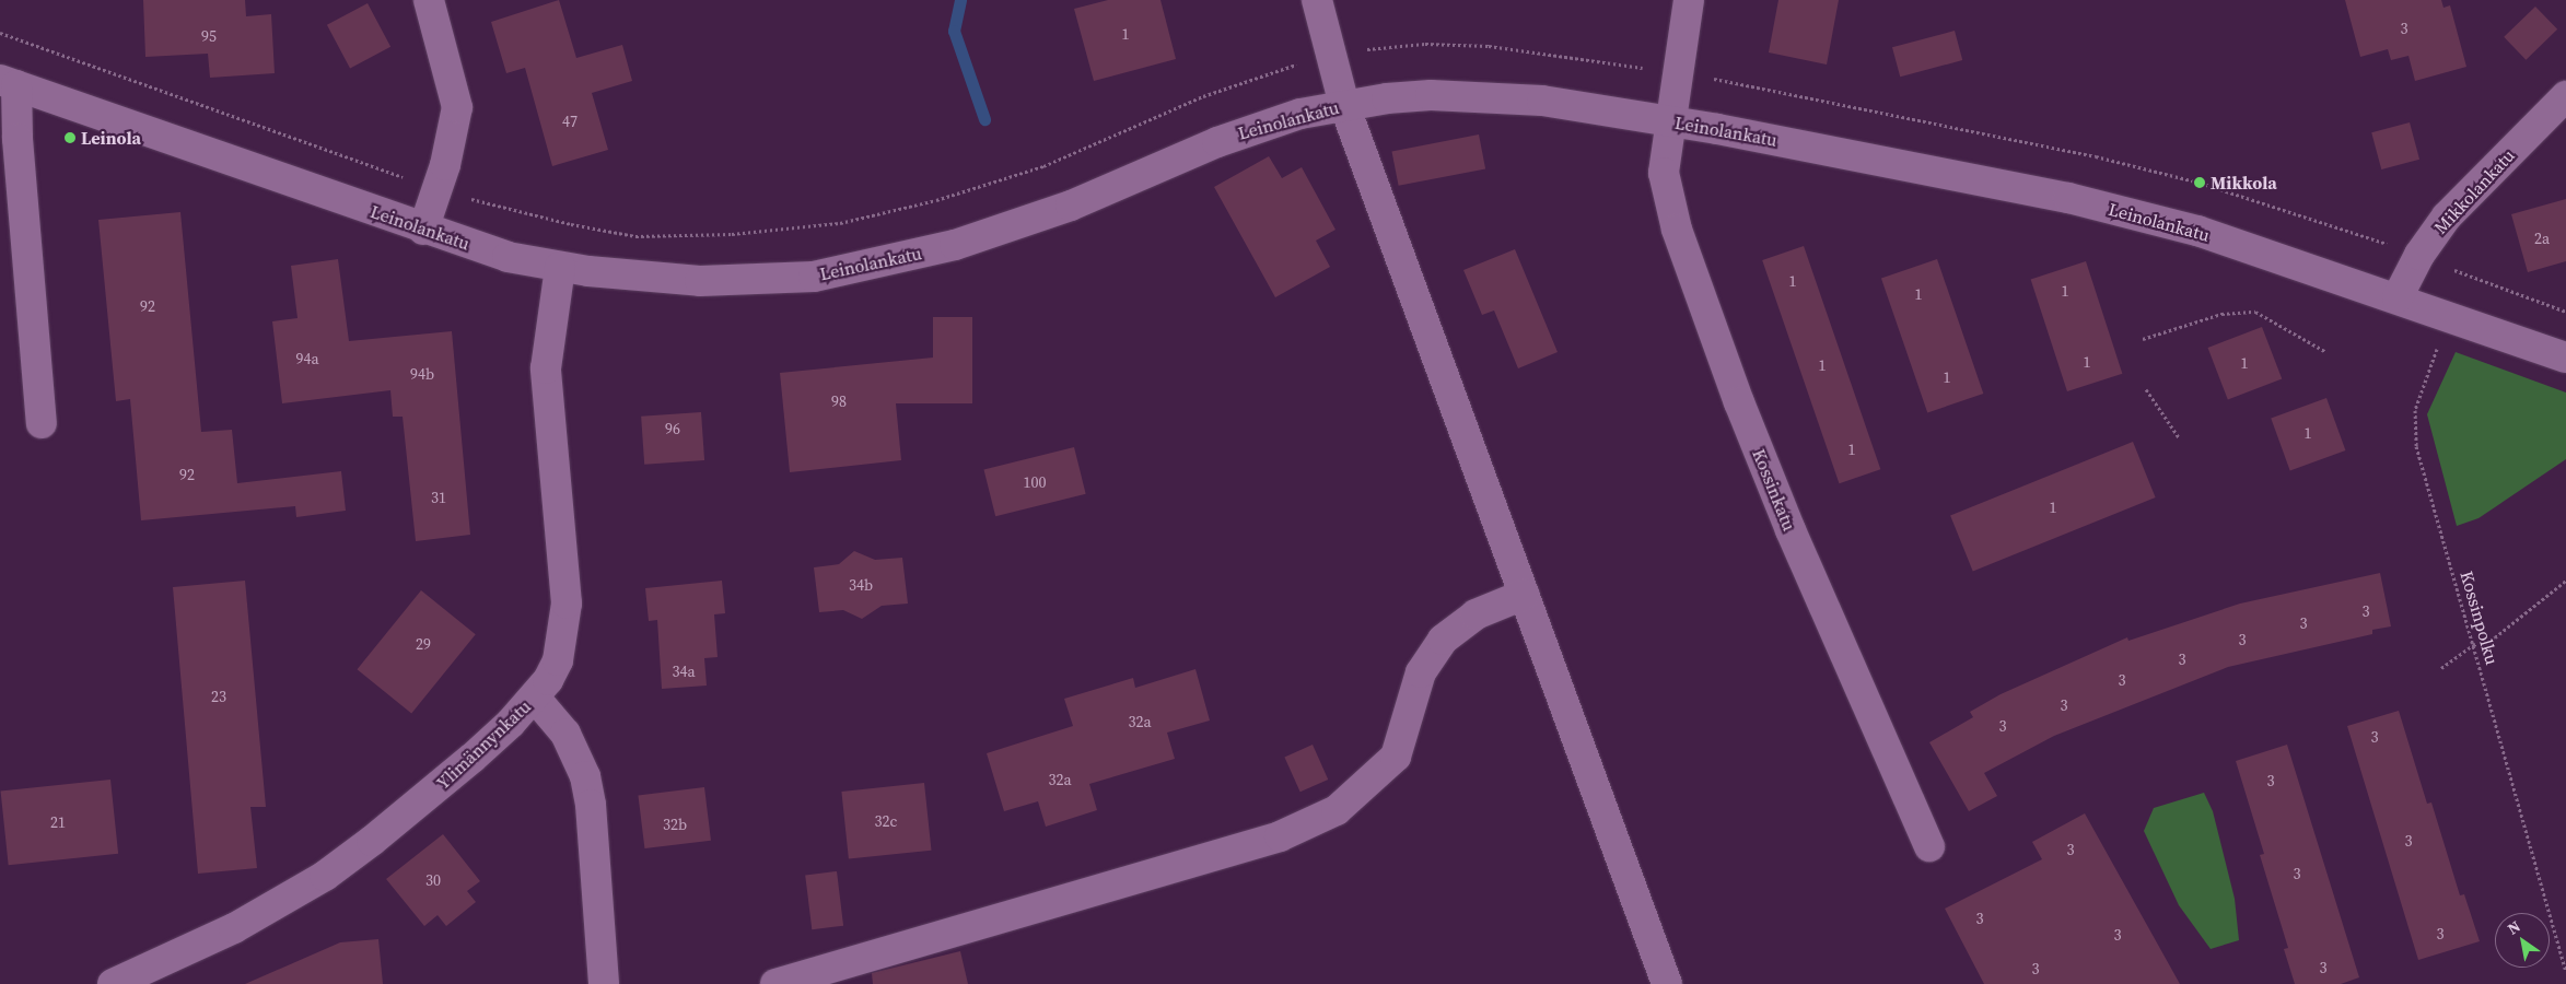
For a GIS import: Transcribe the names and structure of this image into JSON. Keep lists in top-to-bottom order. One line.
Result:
{"streets":{"street":["Leinolankatu","Mikkolankatu","Kossinkatu","Ylimännynkatu"],"path":["Kossinpolku"]},"crossings":[["Leinolankatu","Mikkolankatu"],["Leinolankatu","Kossinkatu"],["Leinolankatu","Kossinpolku"],["Leinolankatu","Ylimännynkatu"]],"places":["Leinola","Mikkola"],"house_numbers":["3","1","95","47","2a","1","1","1","92","94a","1","1","1","94b","1","98","96","1","1","92","100","31","1","34b","3","3","3","29","3","34a","3","23","3","32a","3","3","32a","3","32c","21","32b","3","3","3","30","3","3","3","3","3"],"north":"top left"}
